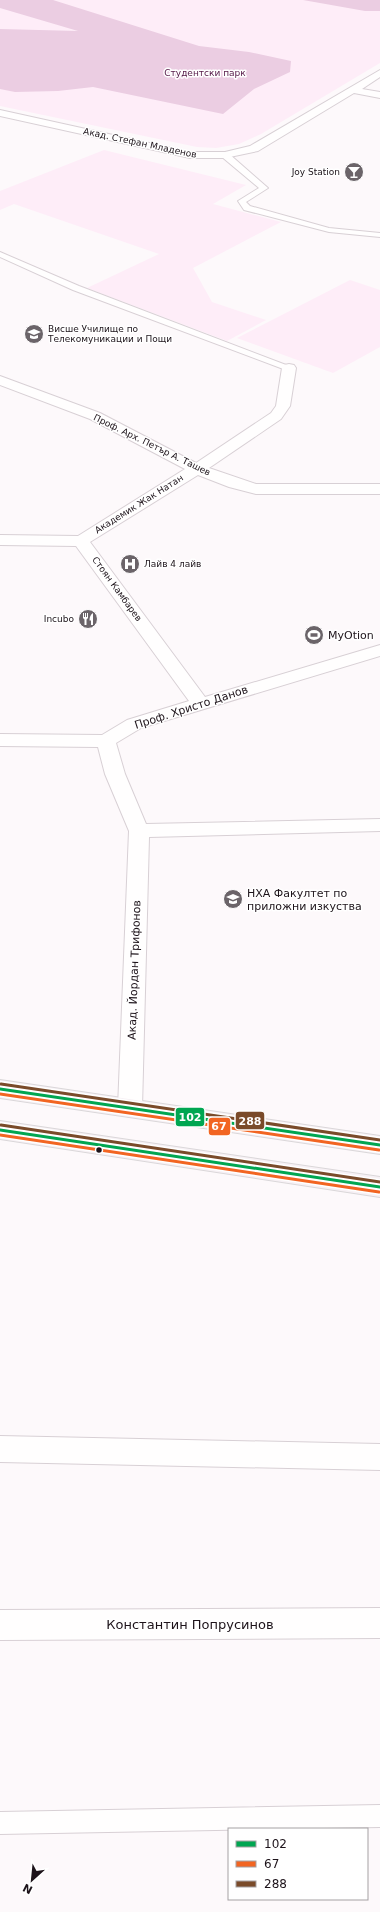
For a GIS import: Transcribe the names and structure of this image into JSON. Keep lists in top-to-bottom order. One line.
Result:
{"streets":{"street":["Акад. Стефан Младенов","Проф. Арх. Петър А. Ташев","Академик Жак Натан","Стоян Камбарев","Проф. Христо Данов","Акад. Йордан Трифонов","Константин Попрусинов"]},"crossings":[["Проф. Арх. Петър А. Ташев","Академик Жак Натан"],["Академик Жак Натан","Стоян Камбарев"],["Стоян Камбарев","Проф. Христо Данов"],["Проф. Христо Данов","Акад. Йордан Трифонов"]],"parks":["Студентски парк"],"places":{"bar":["Joy Station"],"school or university":["Висше Училище по Телекомуникации и Пощи","НХА Факултет по приложни изкуства"],"hospital":["Лайв 4 лайв"],"restaurant":["Incubo"],"sports":["MyOtion"]},"lines":["transit line 288","transit line 102","transit line 67"],"legend":["102","67","288"],"north":"bottom left"}
